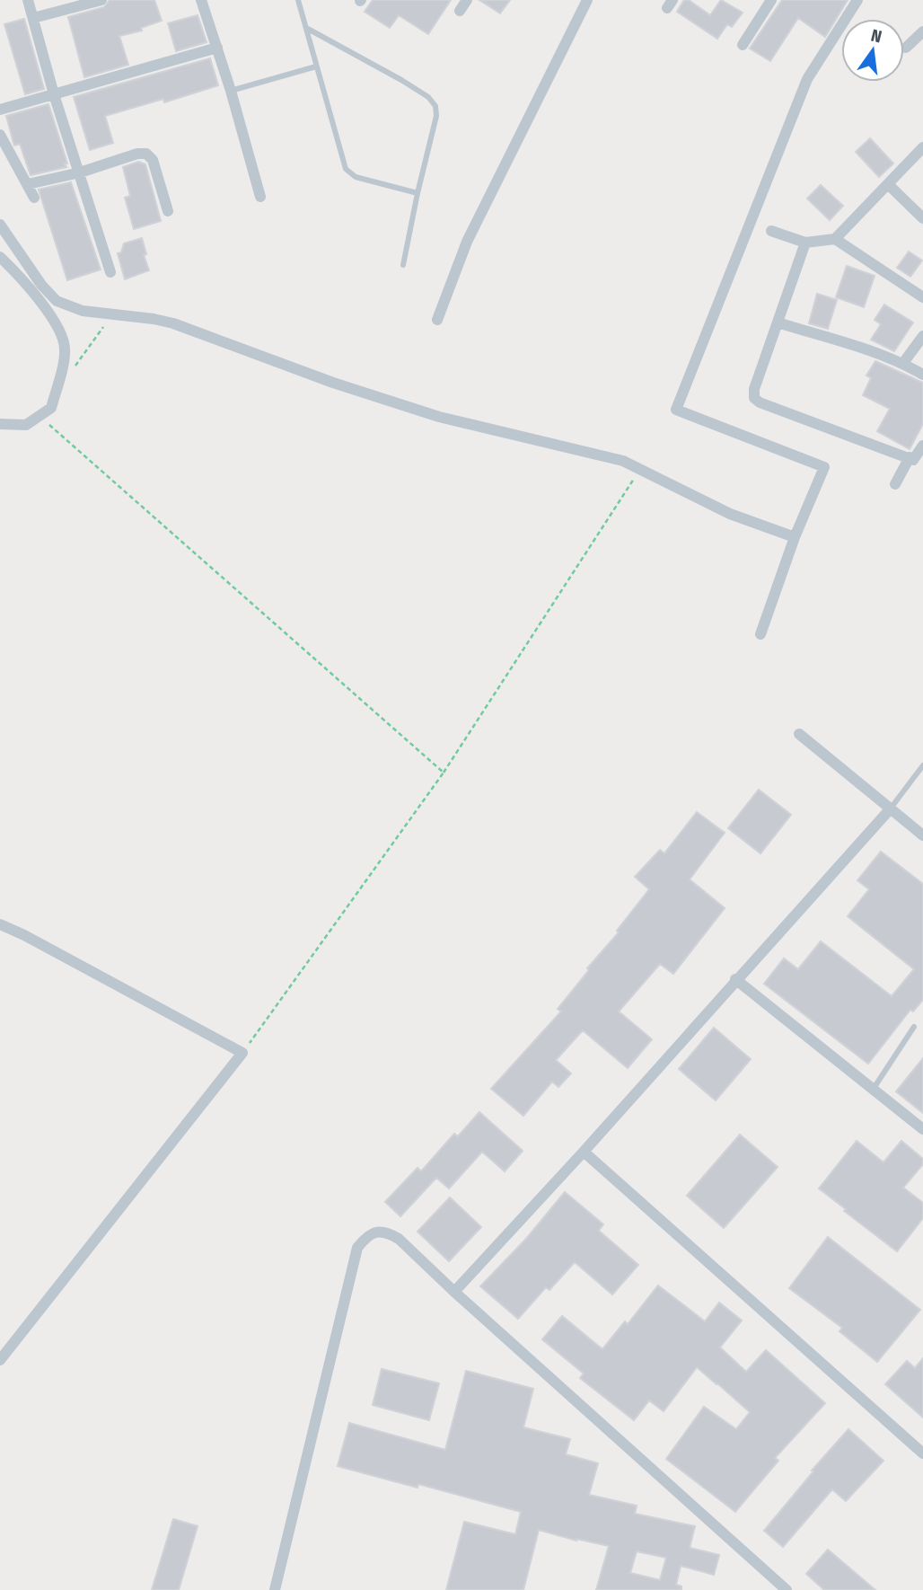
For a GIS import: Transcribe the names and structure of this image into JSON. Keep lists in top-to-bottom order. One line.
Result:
{"north":"top"}
